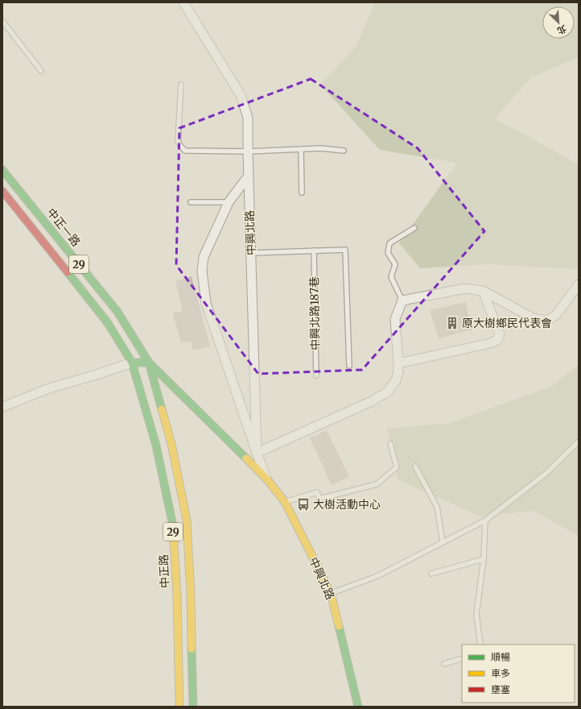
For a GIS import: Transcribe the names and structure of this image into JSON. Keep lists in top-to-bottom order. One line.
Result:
{"streets":{"main road":["中正一路","中興北路","29","中正路"],"lane":["中興北路187巷"]},"crossings":[["中正一路","中興北路"],["中正一路","29"],["中興北路","29"],["29","中正路"]],"places":{"building":["原大樹鄉民代表會"],"bus stop":["大樹活動中心"]},"legend":["順暢","車多","壅塞"],"north":"bottom right"}
